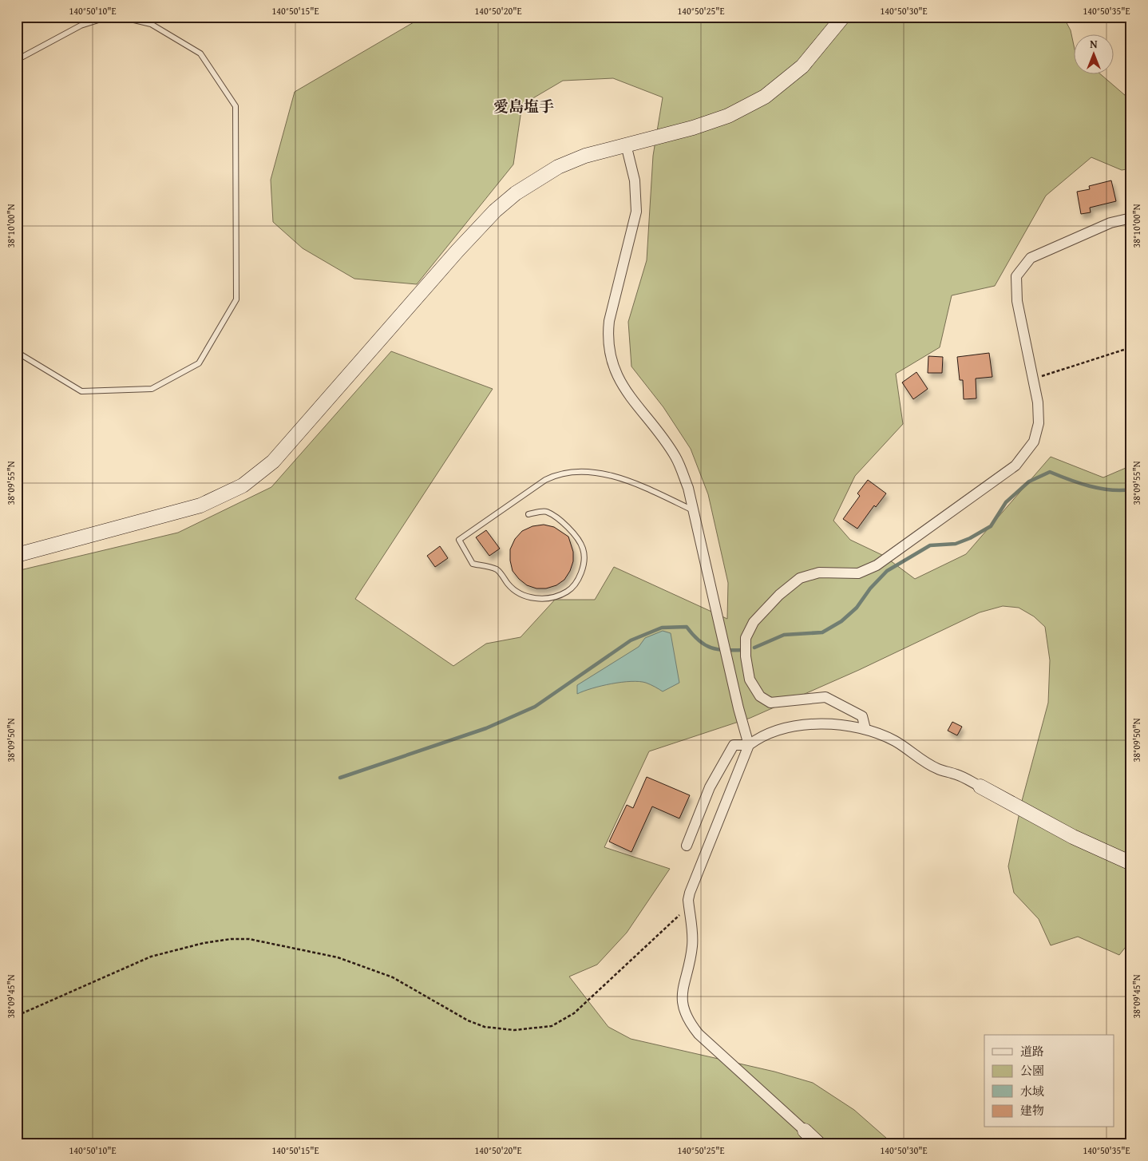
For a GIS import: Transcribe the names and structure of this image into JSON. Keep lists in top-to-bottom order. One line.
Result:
{"districts":["愛島塩手"],"legend":["道路","公園","水域","建物"],"north":"top","coordinates":["140°50'10\"E","140°50'15\"E","140°50'20\"E","140°50'25\"E","140°50'30\"E","140°50'35\"E","38°10'00\"N","38°09'55\"N","38°09'50\"N","38°09'45\"N"]}
